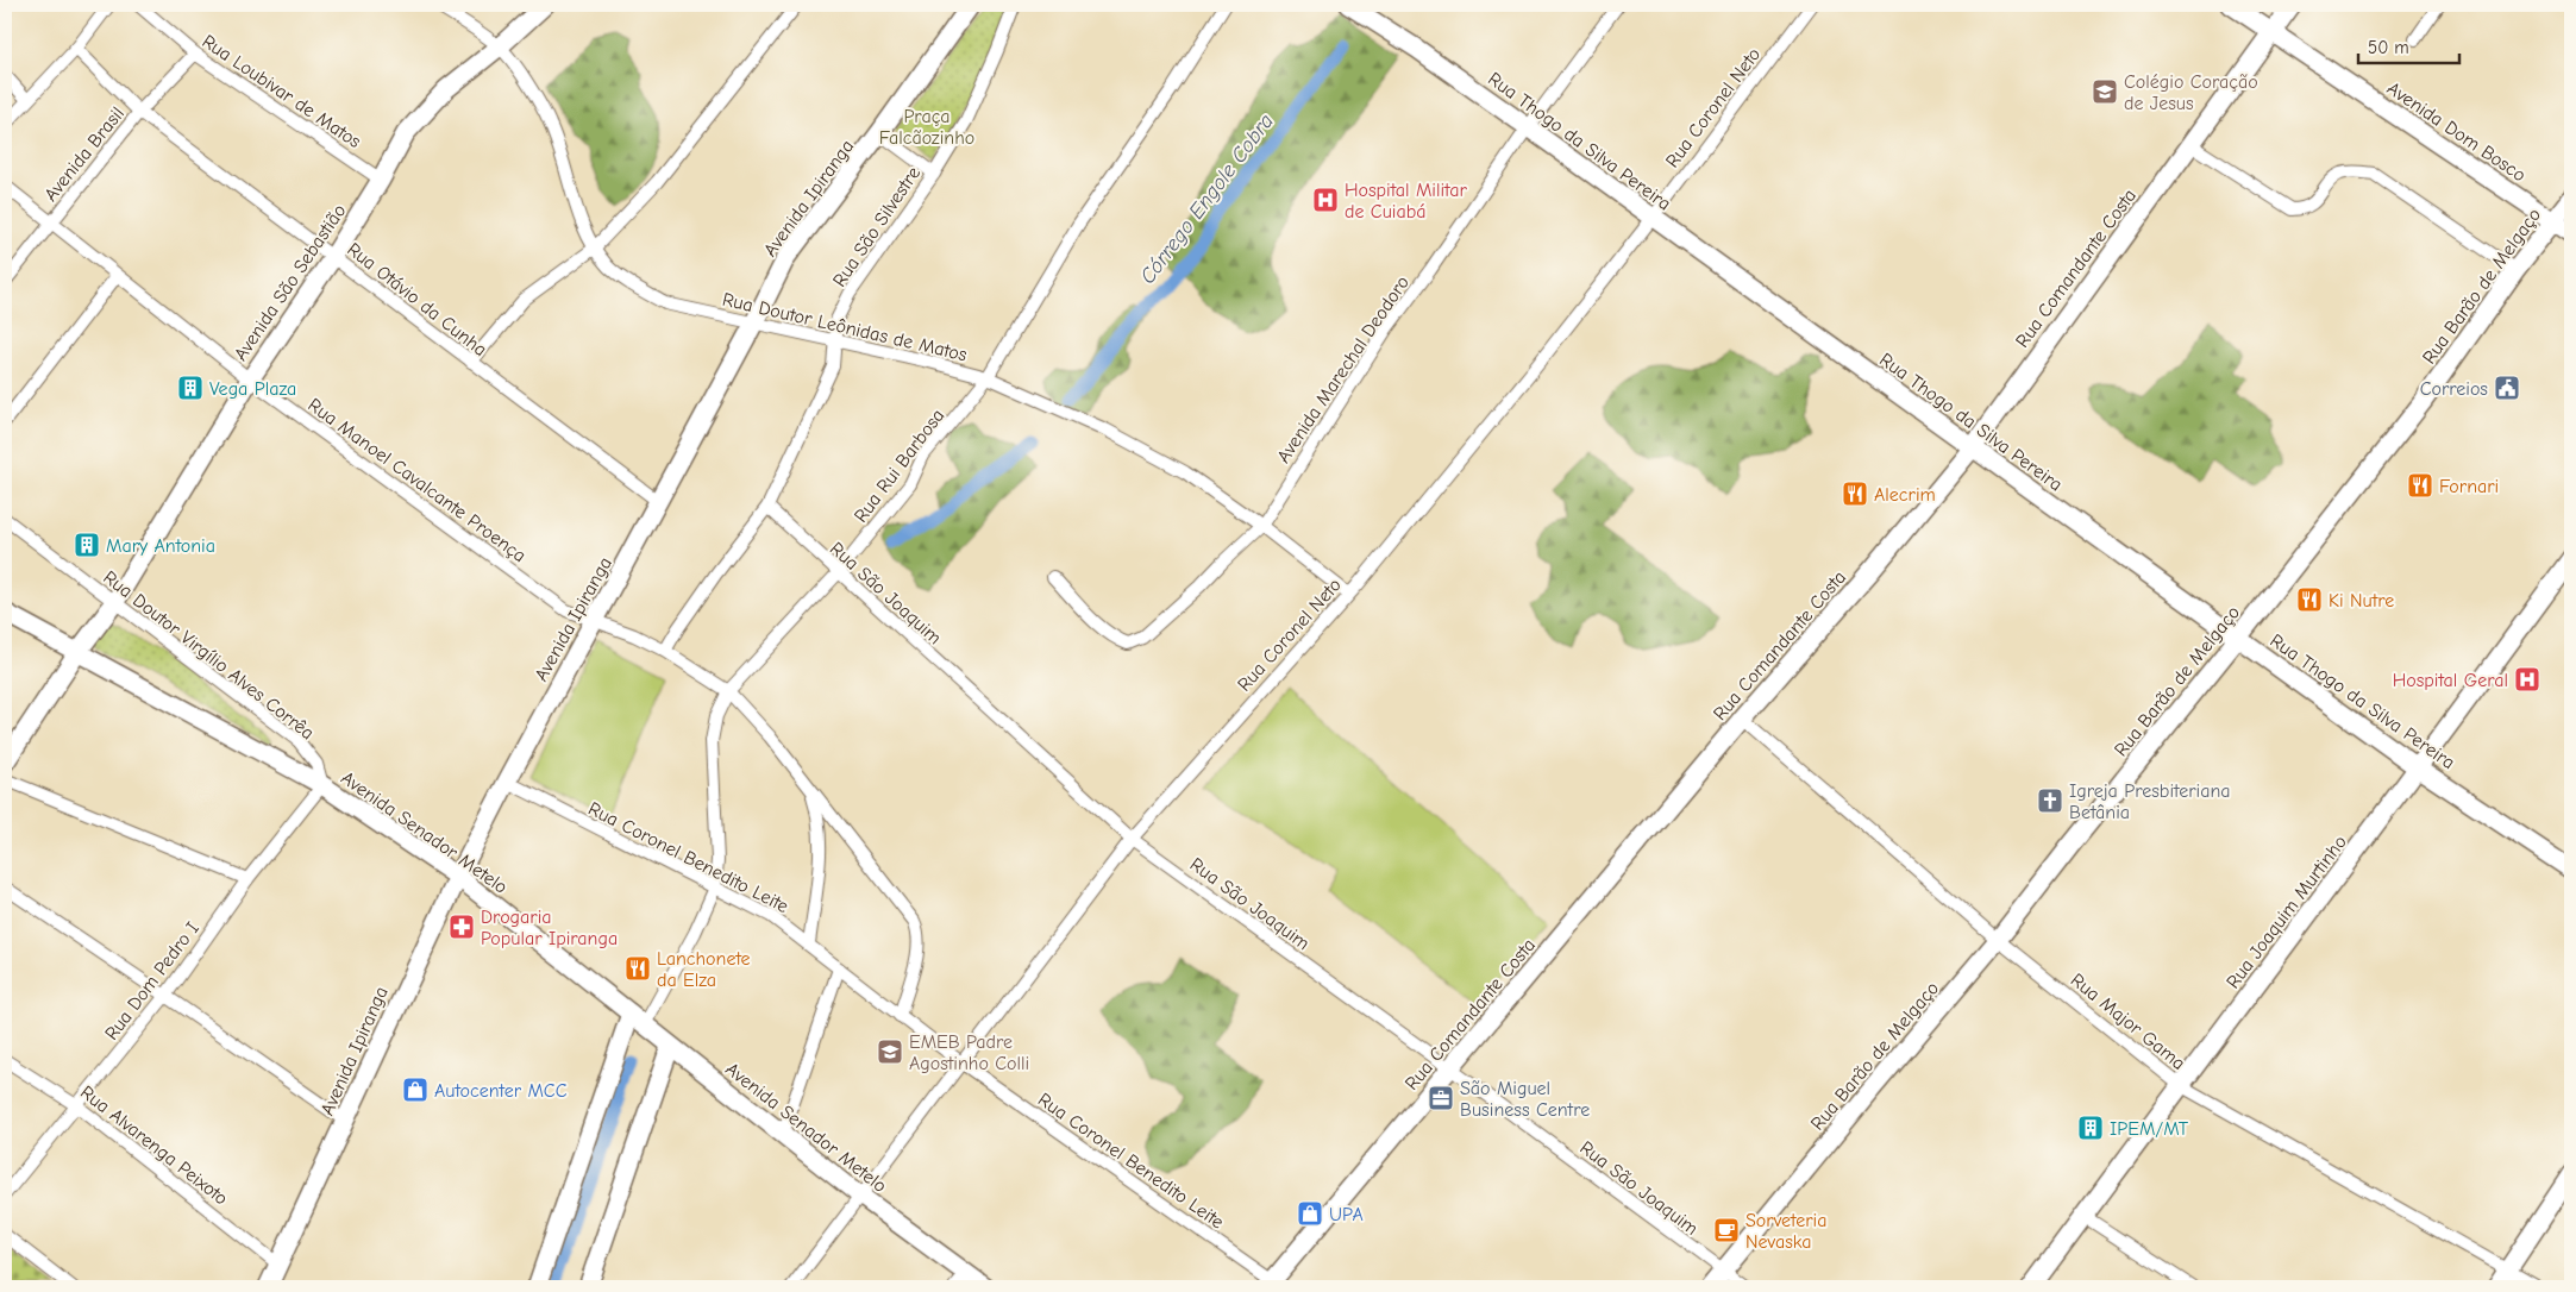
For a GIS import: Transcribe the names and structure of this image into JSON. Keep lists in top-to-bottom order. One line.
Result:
{"streets":{"street":["Rua Loubivar de Matos","Rua Coronel Neto","Avenida Dom Bosco","Rua Thogo da Silva Pereira","Avenida Brasil","Avenida Ipiranga","Rua São Silvestre","Rua Comandante Costa","Avenida São Sebastião","Rua Barão de Melgaço","Rua Otávio da Cunha","Rua Doutor Leônidas de Matos","Avenida Marechal Deodoro","Rua Rui Barbosa","Rua Manoel Cavalcante Proença","Rua São Joaquim","Rua Doutor Virgílio Alves Corrêa","Avenida Senador Metelo","Rua Coronel Benedito Leite","Rua Joaquim Murtinho","Rua Dom Pedro I","Rua Major Gama","Rua Alvarenga Peixoto"]},"crossings":[["Rua Loubivar de Matos","Avenida Brasil"],["Rua Loubivar de Matos","Avenida São Sebastião"],["Rua Coronel Neto","Rua Thogo da Silva Pereira"],["Rua Coronel Neto","Rua Doutor Leônidas de Matos"],["Rua Coronel Neto","Rua São Joaquim"],["Rua Coronel Neto","Avenida Senador Metelo"],["Rua Coronel Neto","Rua Coronel Benedito Leite"],["Avenida Dom Bosco","Rua Comandante Costa"],["Avenida Dom Bosco","Rua Barão de Melgaço"],["Rua Thogo da Silva Pereira","Rua Comandante Costa"],["Rua Thogo da Silva Pereira","Rua Barão de Melgaço"],["Rua Thogo da Silva Pereira","Avenida Marechal Deodoro"],["Rua Thogo da Silva Pereira","Rua Joaquim Murtinho"],["Avenida Brasil","Rua Otávio da Cunha"],["Avenida Brasil","Rua Manoel Cavalcante Proença"],["Avenida Ipiranga","Rua Otávio da Cunha"],["Avenida Ipiranga","Rua Doutor Leônidas de Matos"],["Avenida Ipiranga","Rua Manoel Cavalcante Proença"],["Avenida Ipiranga","Avenida Senador Metelo"],["Avenida Ipiranga","Rua Coronel Benedito Leite"],["Avenida Ipiranga","Rua Alvarenga Peixoto"],["Rua São Silvestre","Rua Doutor Leônidas de Matos"],["Rua São Silvestre","Rua Manoel Cavalcante Proença"],["Rua São Silvestre","Rua São Joaquim"],["Rua Comandante Costa","Rua São Joaquim"],["Rua Comandante Costa","Rua Coronel Benedito Leite"],["Rua Comandante Costa","Rua Major Gama"],["Avenida São Sebastião","Rua Otávio da Cunha"],["Avenida São Sebastião","Rua Doutor Leônidas de Matos"],["Avenida São Sebastião","Rua Manoel Cavalcante Proença"],["Avenida São Sebastião","Rua Doutor Virgílio Alves Corrêa"],["Avenida São Sebastião","Avenida Senador Metelo"],["Rua Barão de Melgaço","Rua São Joaquim"],["Rua Barão de Melgaço","Rua Major Gama"],["Rua Doutor Leônidas de Matos","Avenida Marechal Deodoro"],["Rua Doutor Leônidas de Matos","Rua Rui Barbosa"],["Rua Rui Barbosa","Rua Manoel Cavalcante Proença"],["Rua Rui Barbosa","Rua São Joaquim"],["Rua Rui Barbosa","Avenida Senador Metelo"],["Rua Rui Barbosa","Rua Coronel Benedito Leite"],["Rua Manoel Cavalcante Proença","Rua Coronel Benedito Leite"],["Rua Doutor Virgílio Alves Corrêa","Avenida Senador Metelo"],["Rua Doutor Virgílio Alves Corrêa","Rua Dom Pedro I"],["Avenida Senador Metelo","Rua Dom Pedro I"],["Rua Joaquim Murtinho","Rua Major Gama"],["Rua Dom Pedro I","Rua Alvarenga Peixoto"]],"water":["Córrego Engole Cobra"],"parks":["Praça Falcãozinho"],"places":{"school or university":["Colégio Coração de Jesus","EMEB Padre Agostinho Colli"],"hospital":["Hospital Militar de Cuiabá","Hospital Geral"],"building":["Vega Plaza","Mary Antonia","IPEM/MT"],"public building":["Correios"],"restaurant":["Fornari","Alecrim","Ki Nutre","Lanchonete da Elza"],"church":["Igreja Presbiteriana Betânia"],"pharmacy":["Drogaria Popular Ipiranga"],"shop":["Autocenter MCC","UPA"],"office":["São Miguel Business Centre"],"cafe":["Sorveteria Nevaska"]},"scale_bar":"50 m"}
